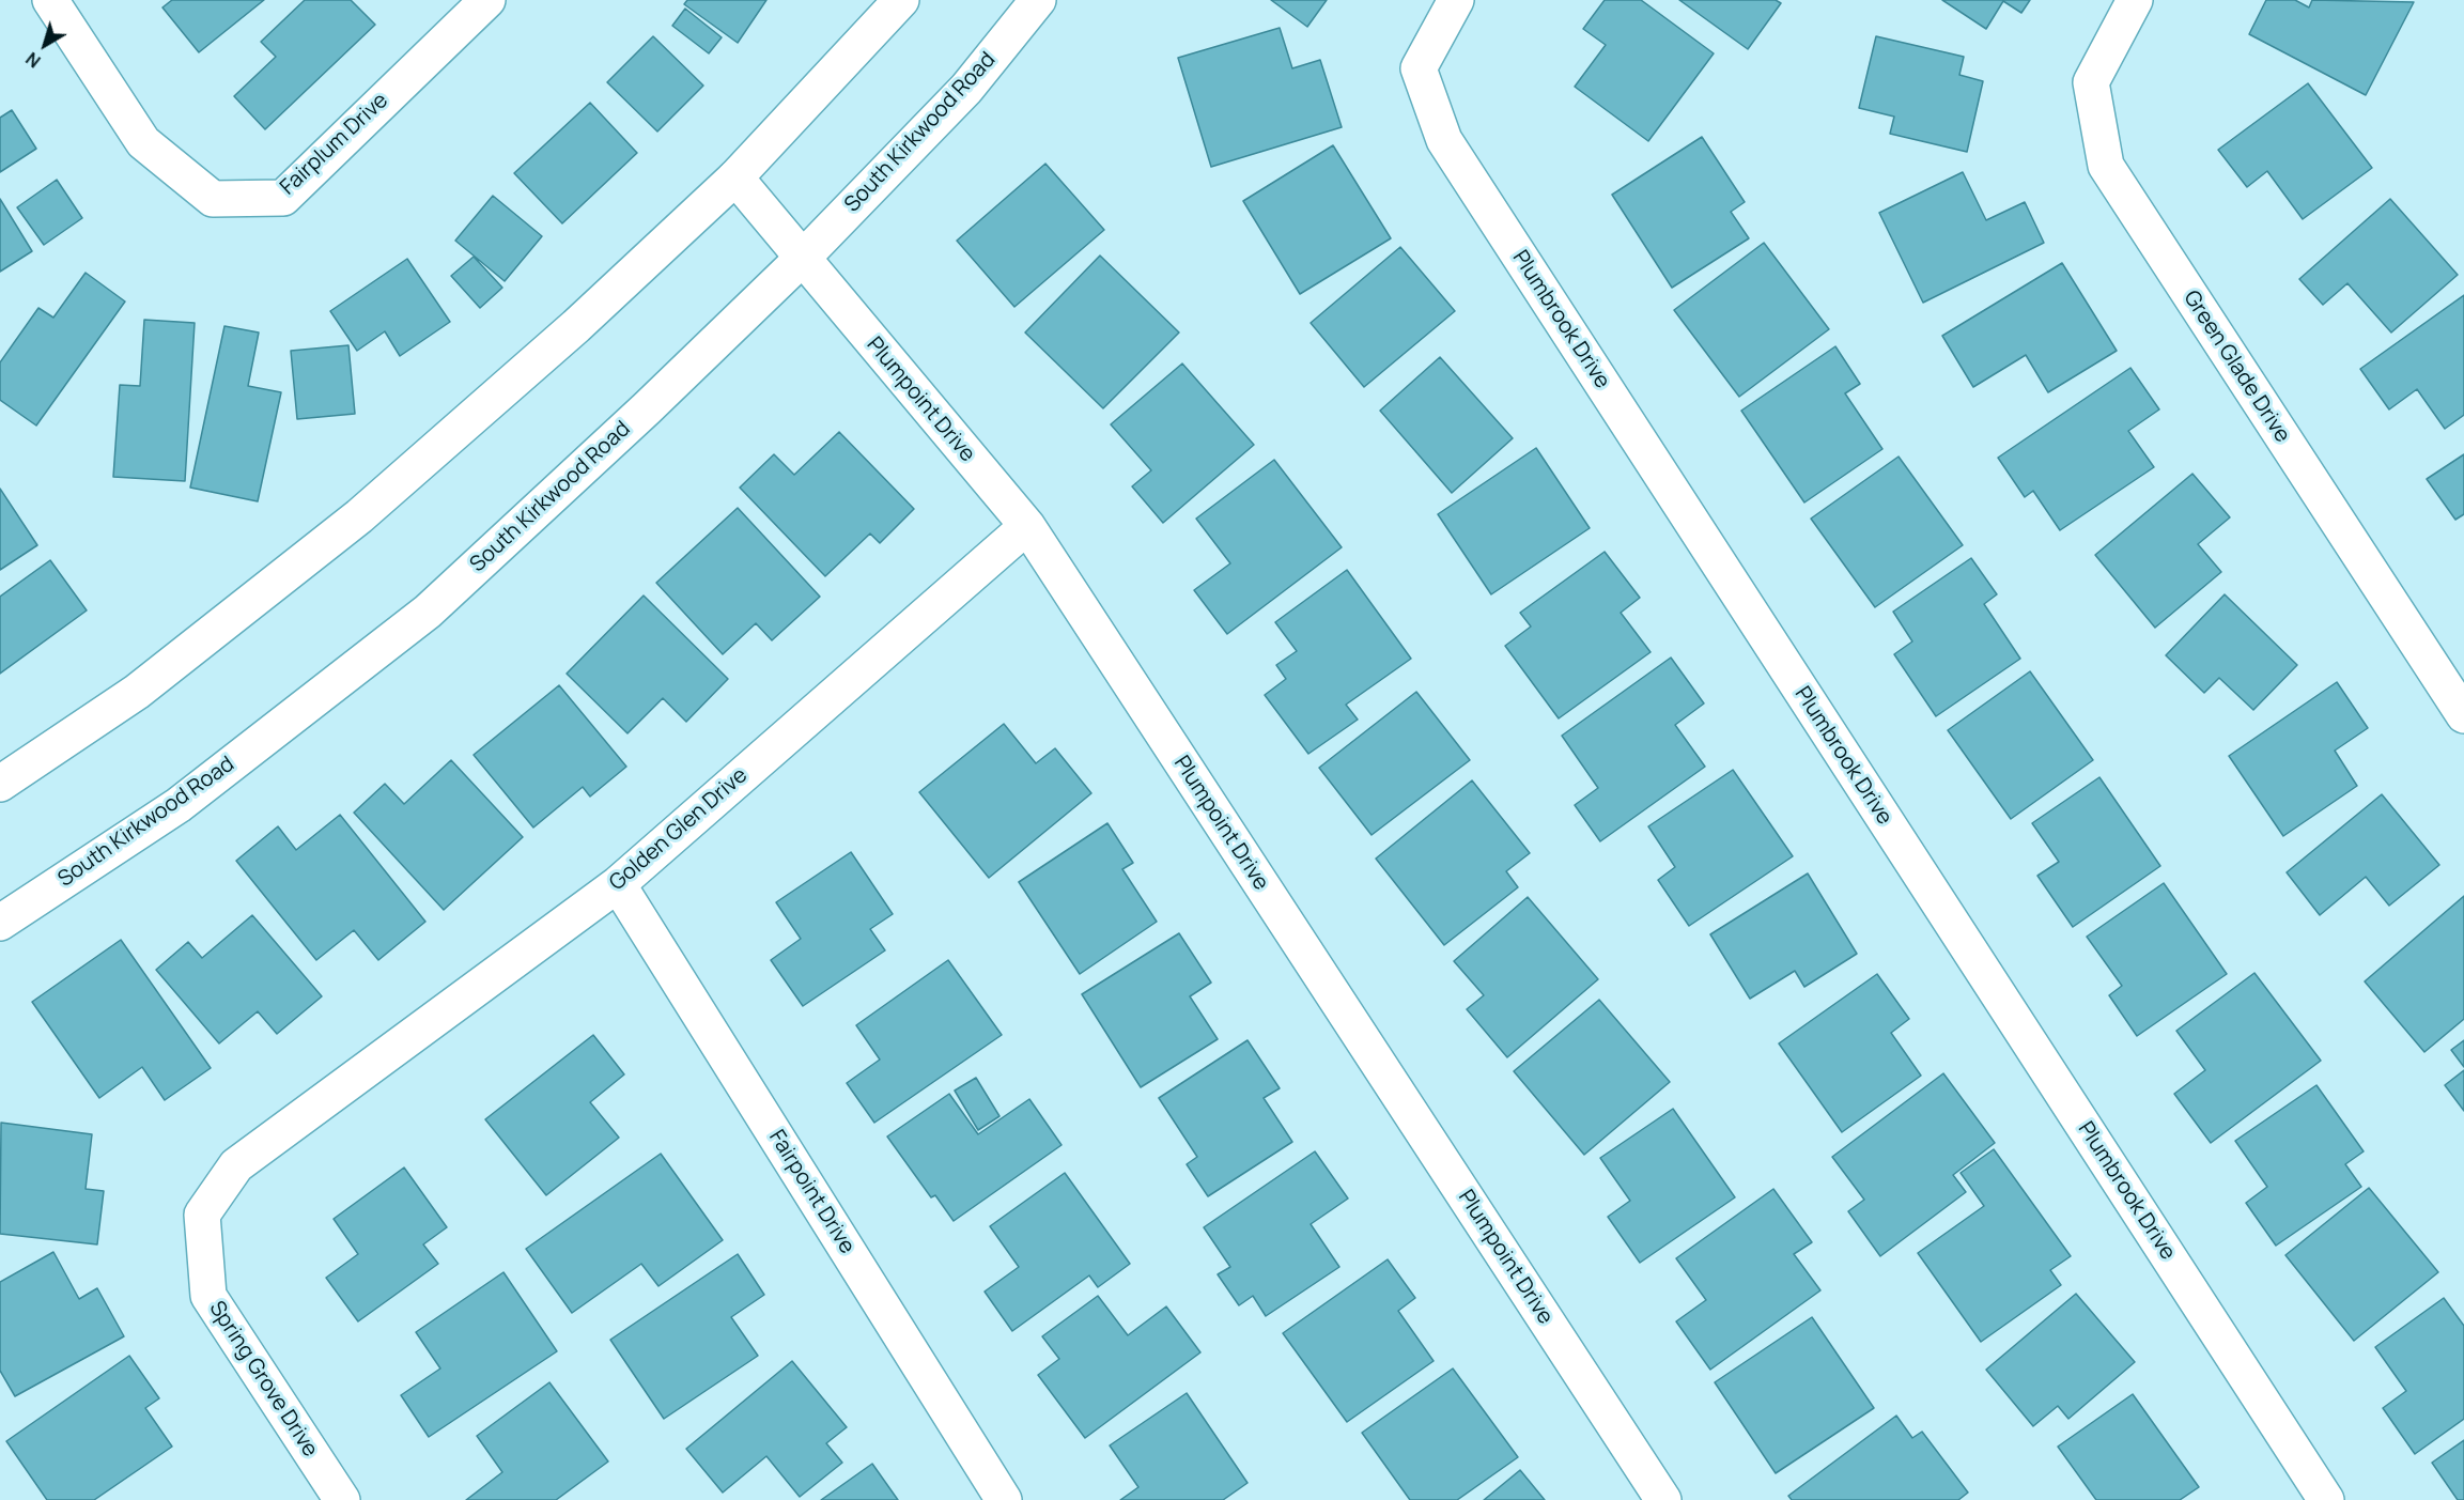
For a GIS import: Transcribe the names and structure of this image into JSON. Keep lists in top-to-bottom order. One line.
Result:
{"streets":{"street":["South Kirkwood Road","Fairplum Drive","Plumbrook Drive","Green Glade Drive","Plumpoint Drive","Golden Glen Drive","Fairpoint Drive","Spring Grove Drive"]},"crossings":[["South Kirkwood Road","Plumpoint Drive"],["Plumpoint Drive","Golden Glen Drive"],["Golden Glen Drive","Fairpoint Drive"],["Golden Glen Drive","Spring Grove Drive"]],"north":"bottom left"}
